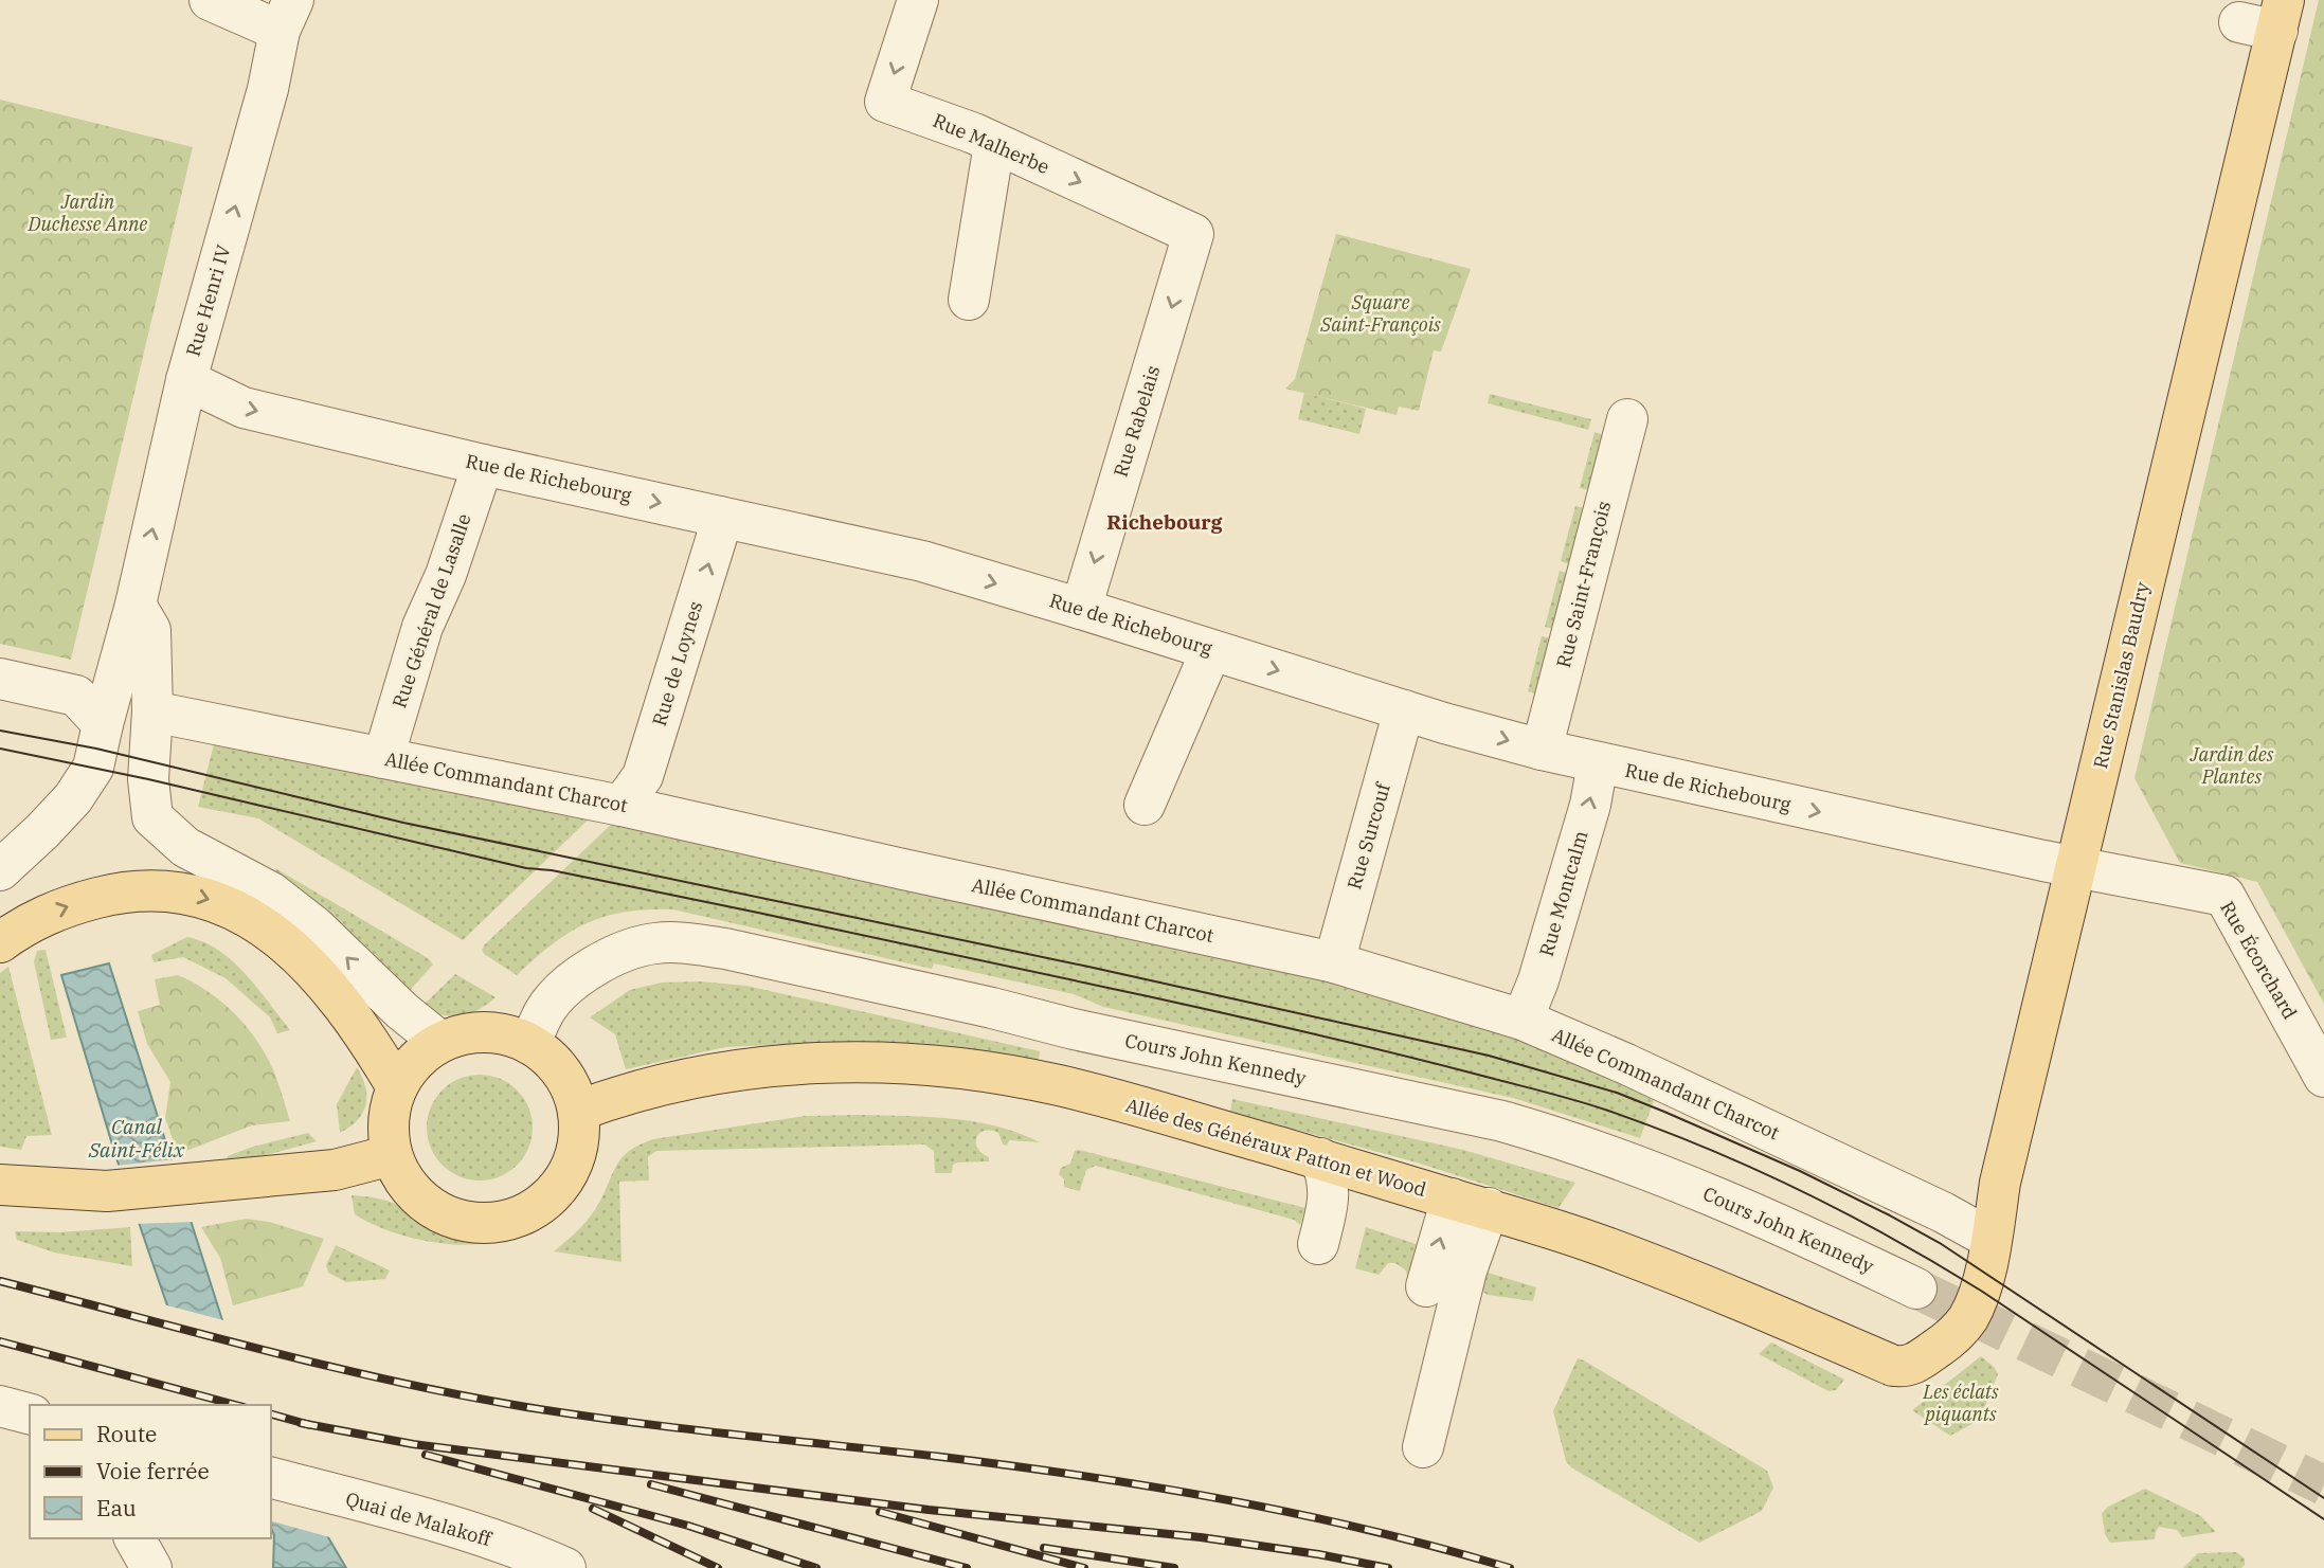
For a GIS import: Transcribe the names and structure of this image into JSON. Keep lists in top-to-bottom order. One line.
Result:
{"streets":{"main road":["Rue Stanislas Baudry","Allée des Généraux Patton et Wood"],"street":["Rue Malherbe","Rue Henri IV","Rue Rabelais","Rue de Richebourg","Rue Saint-François","Rue Général de Lasalle","Rue de Loynes","Allée Commandant Charcot","Rue Surcouf","Rue Montcalm","Rue Écorchard","Cours John Kennedy","Quai de Malakoff"]},"crossings":[["Rue Malherbe","Rue Rabelais"],["Rue Henri IV","Rue de Richebourg"],["Rue Rabelais","Rue de Richebourg"],["Rue de Richebourg","Rue Saint-François"],["Rue de Richebourg","Rue Général de Lasalle"],["Rue de Richebourg","Rue de Loynes"],["Rue de Richebourg","Rue Stanislas Baudry"],["Rue de Richebourg","Rue Surcouf"],["Rue de Richebourg","Rue Montcalm"],["Rue de Richebourg","Rue Écorchard"],["Rue Général de Lasalle","Allée Commandant Charcot"],["Rue de Loynes","Allée Commandant Charcot"],["Rue Stanislas Baudry","Allée Commandant Charcot"],["Rue Stanislas Baudry","Rue Écorchard"],["Rue Stanislas Baudry","Allée des Généraux Patton et Wood"],["Allée Commandant Charcot","Rue Surcouf"],["Allée Commandant Charcot","Rue Montcalm"],["Cours John Kennedy","Allée des Généraux Patton et Wood"]],"one_way":["Rue Malherbe","Rue Henri IV","Rue de Richebourg","Rue de Loynes","Rue Montcalm"],"districts":["Richebourg"],"water":["Canal Saint-Félix"],"parks":["Jardin Duchesse Anne","Square Saint-François","Jardin des Plantes","Les éclats piquants"],"legend":["Route","Voie ferrée","Eau"]}
